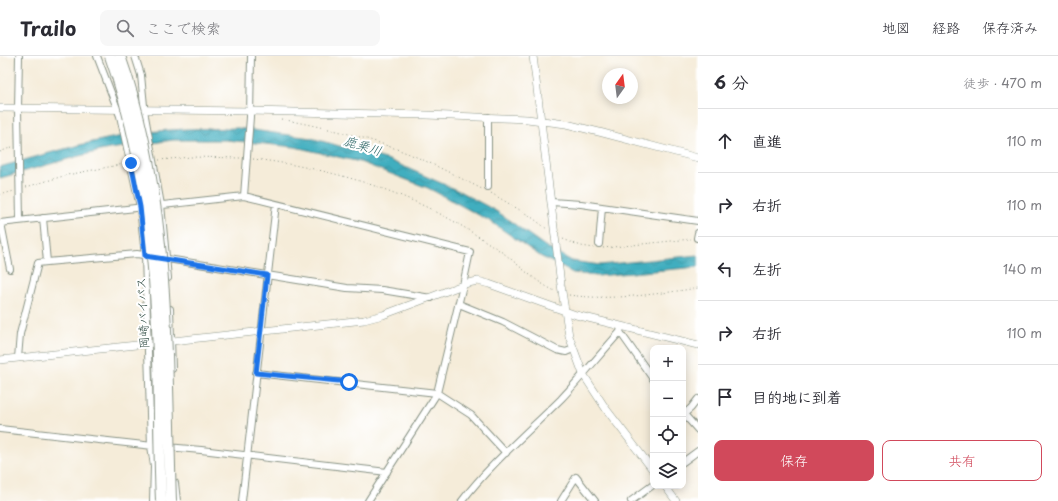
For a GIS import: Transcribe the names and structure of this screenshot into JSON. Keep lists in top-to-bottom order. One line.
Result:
{"streets":{"highway":["岡崎バイパス"]},"water":["鹿乗川"],"north":"top","page":{"header":"Trailo","search":"ここで検索","nav":["地図","経路","保存済み"],"heading":["6 分","徒歩 · 470 m"],"list":[["直進","110 m"],["右折","110 m"],["左折","140 m"],["右折","110 m"],"目的地に到着"],"map_buttons":["+","−"],"buttons":["保存","共有"]}}
